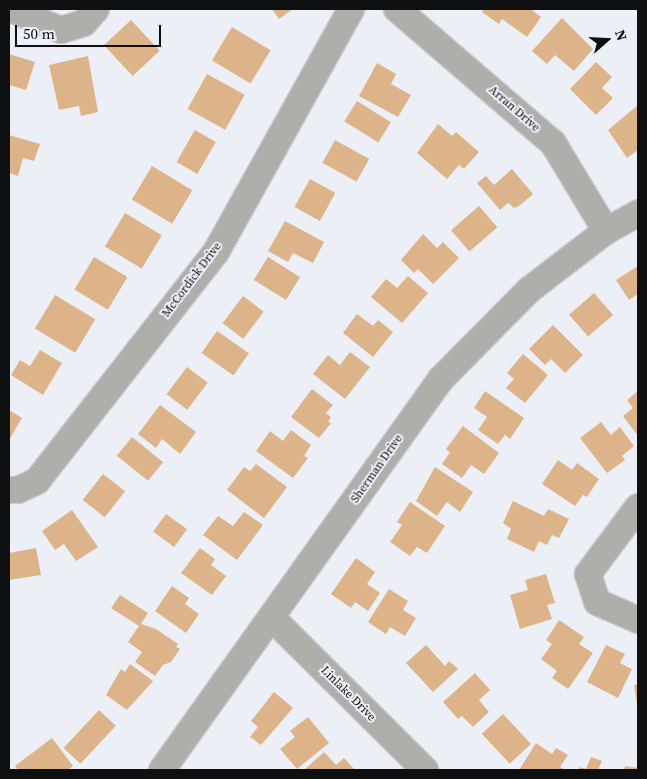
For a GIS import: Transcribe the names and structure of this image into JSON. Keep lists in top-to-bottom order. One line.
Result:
{"streets":{"street":["Arran Drive","McCordick Drive","Sherman Drive","Linlake Drive"]},"crossings":[["Arran Drive","Sherman Drive"],["Sherman Drive","Linlake Drive"]],"scale_bar":"50 m","north":"right"}
